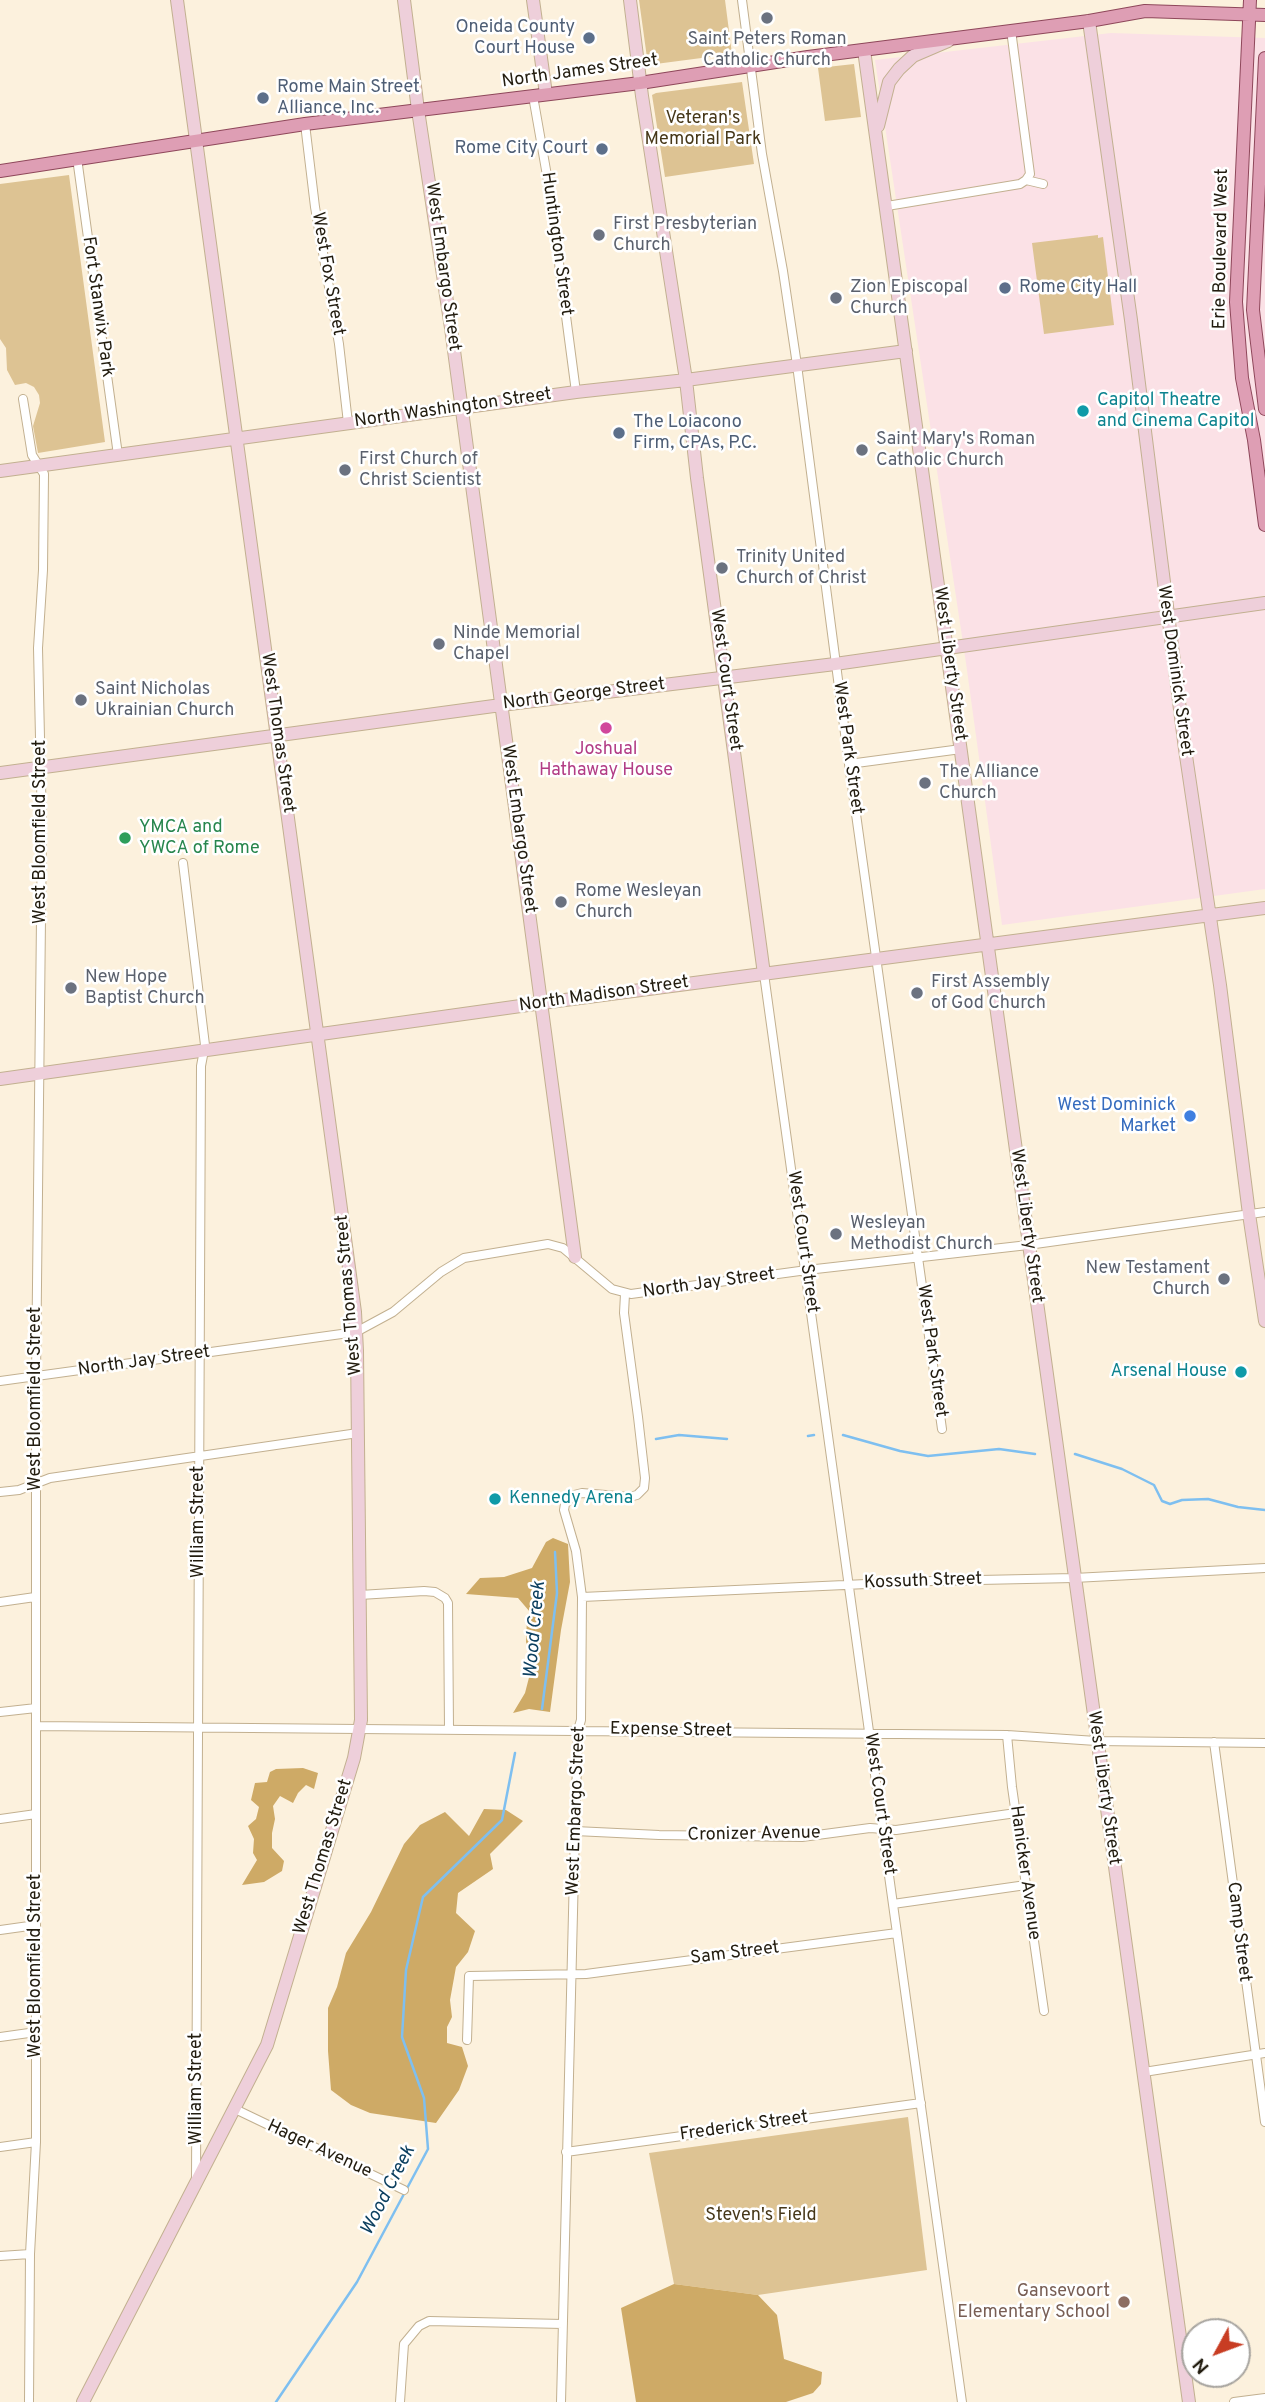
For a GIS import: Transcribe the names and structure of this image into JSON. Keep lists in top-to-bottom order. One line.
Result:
{"streets":{"main road":["North James Street","Erie Boulevard West"],"street":["Huntington Street","West Embargo Street","West Fox Street","Fort Stanwix Park","North Washington Street","West Liberty Street","West Dominick Street","West Court Street","North George Street","West Thomas Street","West Park Street","West Bloomfield Street","North Madison Street","North Jay Street","William Street","Kossuth Street","Expense Street","Cronizer Avenue","Hanicker Avenue","Camp Street","Sam Street","Frederick Street","Hager Avenue"]},"crossings":[["North James Street","Huntington Street"],["North James Street","Erie Boulevard West"],["North James Street","West Embargo Street"],["North James Street","West Fox Street"],["North James Street","Fort Stanwix Park"],["North James Street","West Liberty Street"],["North James Street","West Dominick Street"],["North James Street","West Court Street"],["North James Street","West Thomas Street"],["North James Street","West Park Street"],["Huntington Street","North Washington Street"],["West Embargo Street","North Washington Street"],["West Embargo Street","North George Street"],["West Embargo Street","North Madison Street"],["West Embargo Street","North Jay Street"],["West Embargo Street","Kossuth Street"],["West Embargo Street","Expense Street"],["West Embargo Street","Cronizer Avenue"],["West Embargo Street","Sam Street"],["West Embargo Street","Frederick Street"],["West Fox Street","North Washington Street"],["Fort Stanwix Park","North Washington Street"],["North Washington Street","West Liberty Street"],["North Washington Street","West Court Street"],["North Washington Street","West Thomas Street"],["North Washington Street","West Park Street"],["North Washington Street","West Bloomfield Street"],["West Liberty Street","North George Street"],["West Liberty Street","North Madison Street"],["West Liberty Street","North Jay Street"],["West Liberty Street","Kossuth Street"],["West Liberty Street","Expense Street"],["West Dominick Street","North George Street"],["West Dominick Street","North Madison Street"],["West Dominick Street","North Jay Street"],["West Court Street","North George Street"],["West Court Street","North Madison Street"],["West Court Street","North Jay Street"],["West Court Street","Kossuth Street"],["West Court Street","Expense Street"],["West Court Street","Cronizer Avenue"],["West Court Street","Sam Street"],["West Court Street","Frederick Street"],["North George Street","West Thomas Street"],["North George Street","West Park Street"],["North George Street","West Bloomfield Street"],["West Thomas Street","North Madison Street"],["West Thomas Street","North Jay Street"],["West Thomas Street","William Street"],["West Thomas Street","Expense Street"],["West Thomas Street","Hager Avenue"],["West Park Street","North Madison Street"],["West Park Street","North Jay Street"],["West Bloomfield Street","North Madison Street"],["West Bloomfield Street","North Jay Street"],["West Bloomfield Street","Expense Street"],["North Madison Street","William Street"],["North Jay Street","William Street"],["William Street","Expense Street"],["Expense Street","Hanicker Avenue"],["Expense Street","Camp Street"],["Cronizer Avenue","Hanicker Avenue"]],"water":["Wood Creek"],"parks":["Veteran's Memorial Park","Steven's Field"],"places":["Saint Peters Roman Catholic Church","Oneida County Court House","Rome Main Street Alliance, Inc.","Rome City Court","First Presbyterian Church","Rome City Hall","Zion Episcopal Church","Capitol Theatre and Cinema Capitol","The Loiacono Firm, CPAs, P.C.","Saint Mary's Roman Catholic Church","First Church of Christ Scientist","Trinity United Church of Christ","Ninde Memorial Chapel","Saint Nicholas Ukrainian Church","Joshual Hathaway House","The Alliance Church","YMCA and YWCA of Rome","Rome Wesleyan Church","New Hope Baptist Church","First Assembly of God Church","West Dominick Market","Wesleyan Methodist Church","New Testament Church","Arsenal House","Kennedy Arena","Gansevoort Elementary School"],"north":"bottom left"}
